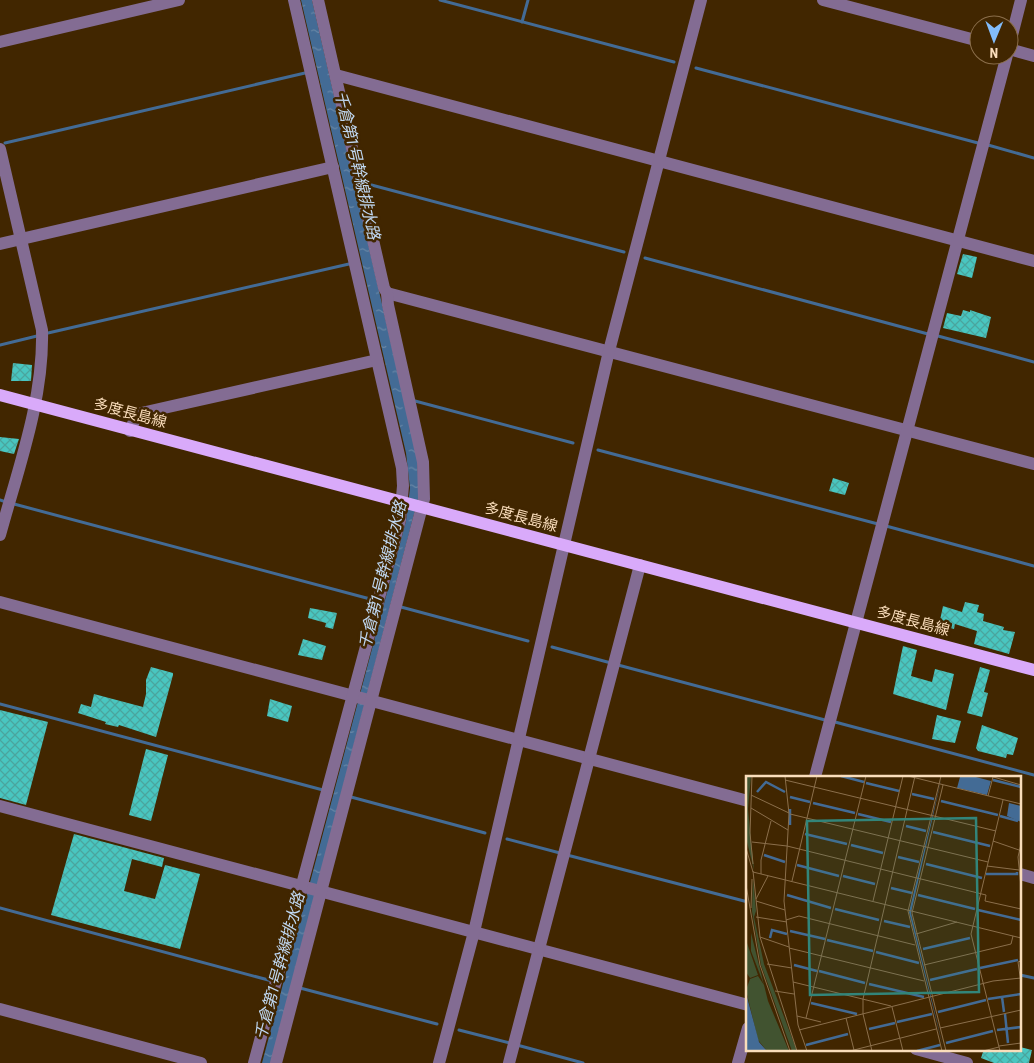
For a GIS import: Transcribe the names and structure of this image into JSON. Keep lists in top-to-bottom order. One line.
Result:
{"streets":{"main road":["多度長島線"]},"water":["千倉第1号幹線排水路"],"north":"bottom"}
